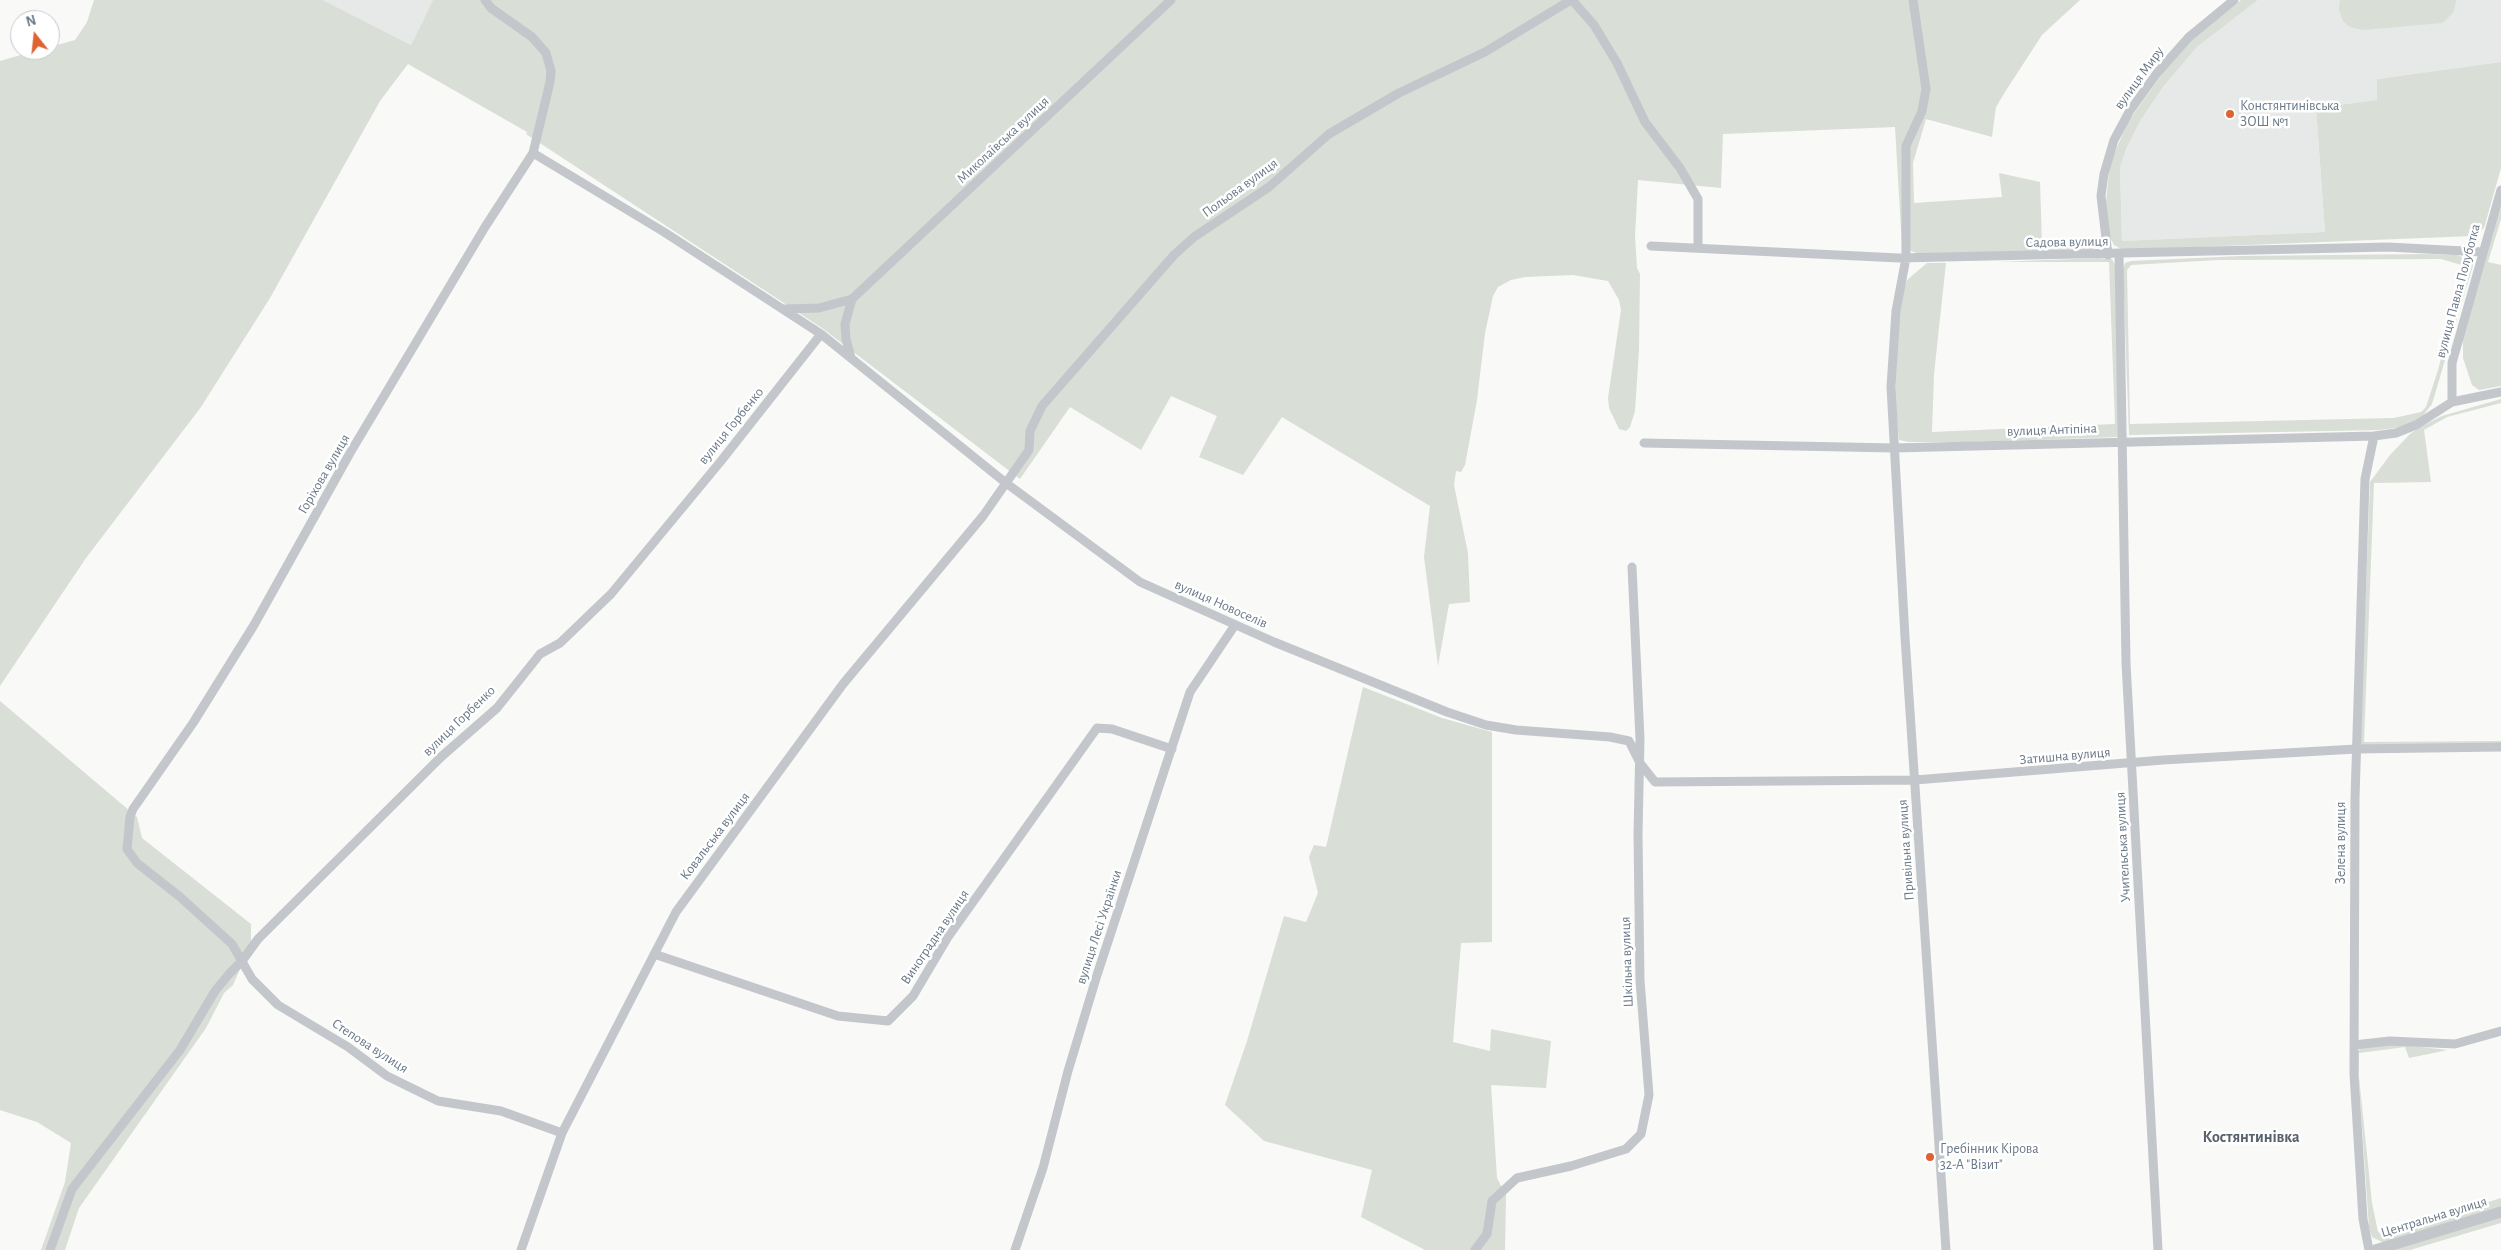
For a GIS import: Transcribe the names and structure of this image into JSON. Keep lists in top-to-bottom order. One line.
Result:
{"streets":{"street":["вулиця Миру","Миколаївська вулиця","Польова вулиця","Садова вулиця","вулиця Павла Полуботка","вулиця Горбенко","вулиця Антіпіна","Горіхова вулиця","вулиця Новоселів","Затишна вулиця","Ковальська вулиця","Зелена вулиця","Учительська вулиця","Привільна вулиця","вулиця Лесі Українки","Виноградна вулиця","Шкільна вулиця","Степова вулиця","Центральна вулиця"]},"crossings":[["вулиця Миру","Садова вулиця"],["Миколаївська вулиця","вулиця Новоселів"],["Польова вулиця","вулиця Новоселів"],["Польова вулиця","Ковальська вулиця"],["Садова вулиця","вулиця Павла Полуботка"],["Садова вулиця","Учительська вулиця"],["Садова вулиця","Привільна вулиця"],["вулиця Павла Полуботка","вулиця Антіпіна"],["вулиця Горбенко","вулиця Новоселів"],["вулиця Горбенко","Степова вулиця"],["вулиця Антіпіна","Зелена вулиця"],["вулиця Антіпіна","Учительська вулиця"],["вулиця Антіпіна","Привільна вулиця"],["Горіхова вулиця","вулиця Новоселів"],["Горіхова вулиця","Степова вулиця"],["вулиця Новоселів","Затишна вулиця"],["вулиця Новоселів","Ковальська вулиця"],["вулиця Новоселів","вулиця Лесі Українки"],["вулиця Новоселів","Шкільна вулиця"],["Затишна вулиця","Зелена вулиця"],["Затишна вулиця","Учительська вулиця"],["Затишна вулиця","Привільна вулиця"],["Затишна вулиця","Шкільна вулиця"],["Ковальська вулиця","Виноградна вулиця"],["Ковальська вулиця","Степова вулиця"],["вулиця Лесі Українки","Виноградна вулиця"]],"districts":["Костянтинівка"],"places":["Констянтинівська ЗОШ №1","Гребінник Кірова 32-А \"Візит\""],"north":"top"}
